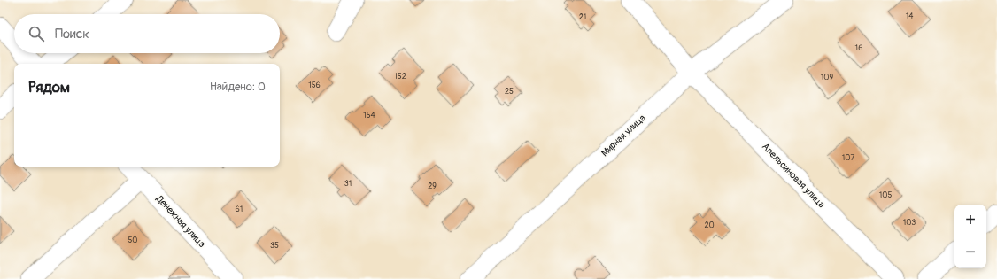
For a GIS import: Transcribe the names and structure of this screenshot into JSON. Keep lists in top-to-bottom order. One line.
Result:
{"streets":{"street":["Мирная улица","Апельсиновая улица","Денежная улица"]},"crossings":[["Мирная улица","Апельсиновая улица"]],"house_numbers":["14","21","16","152","109","156","25","154","107","31","29","105","61","103","20","50","35"],"page":{"search":"Поиск","heading":["Рядом","Найдено: 0"],"map_buttons":["+","−"]}}
